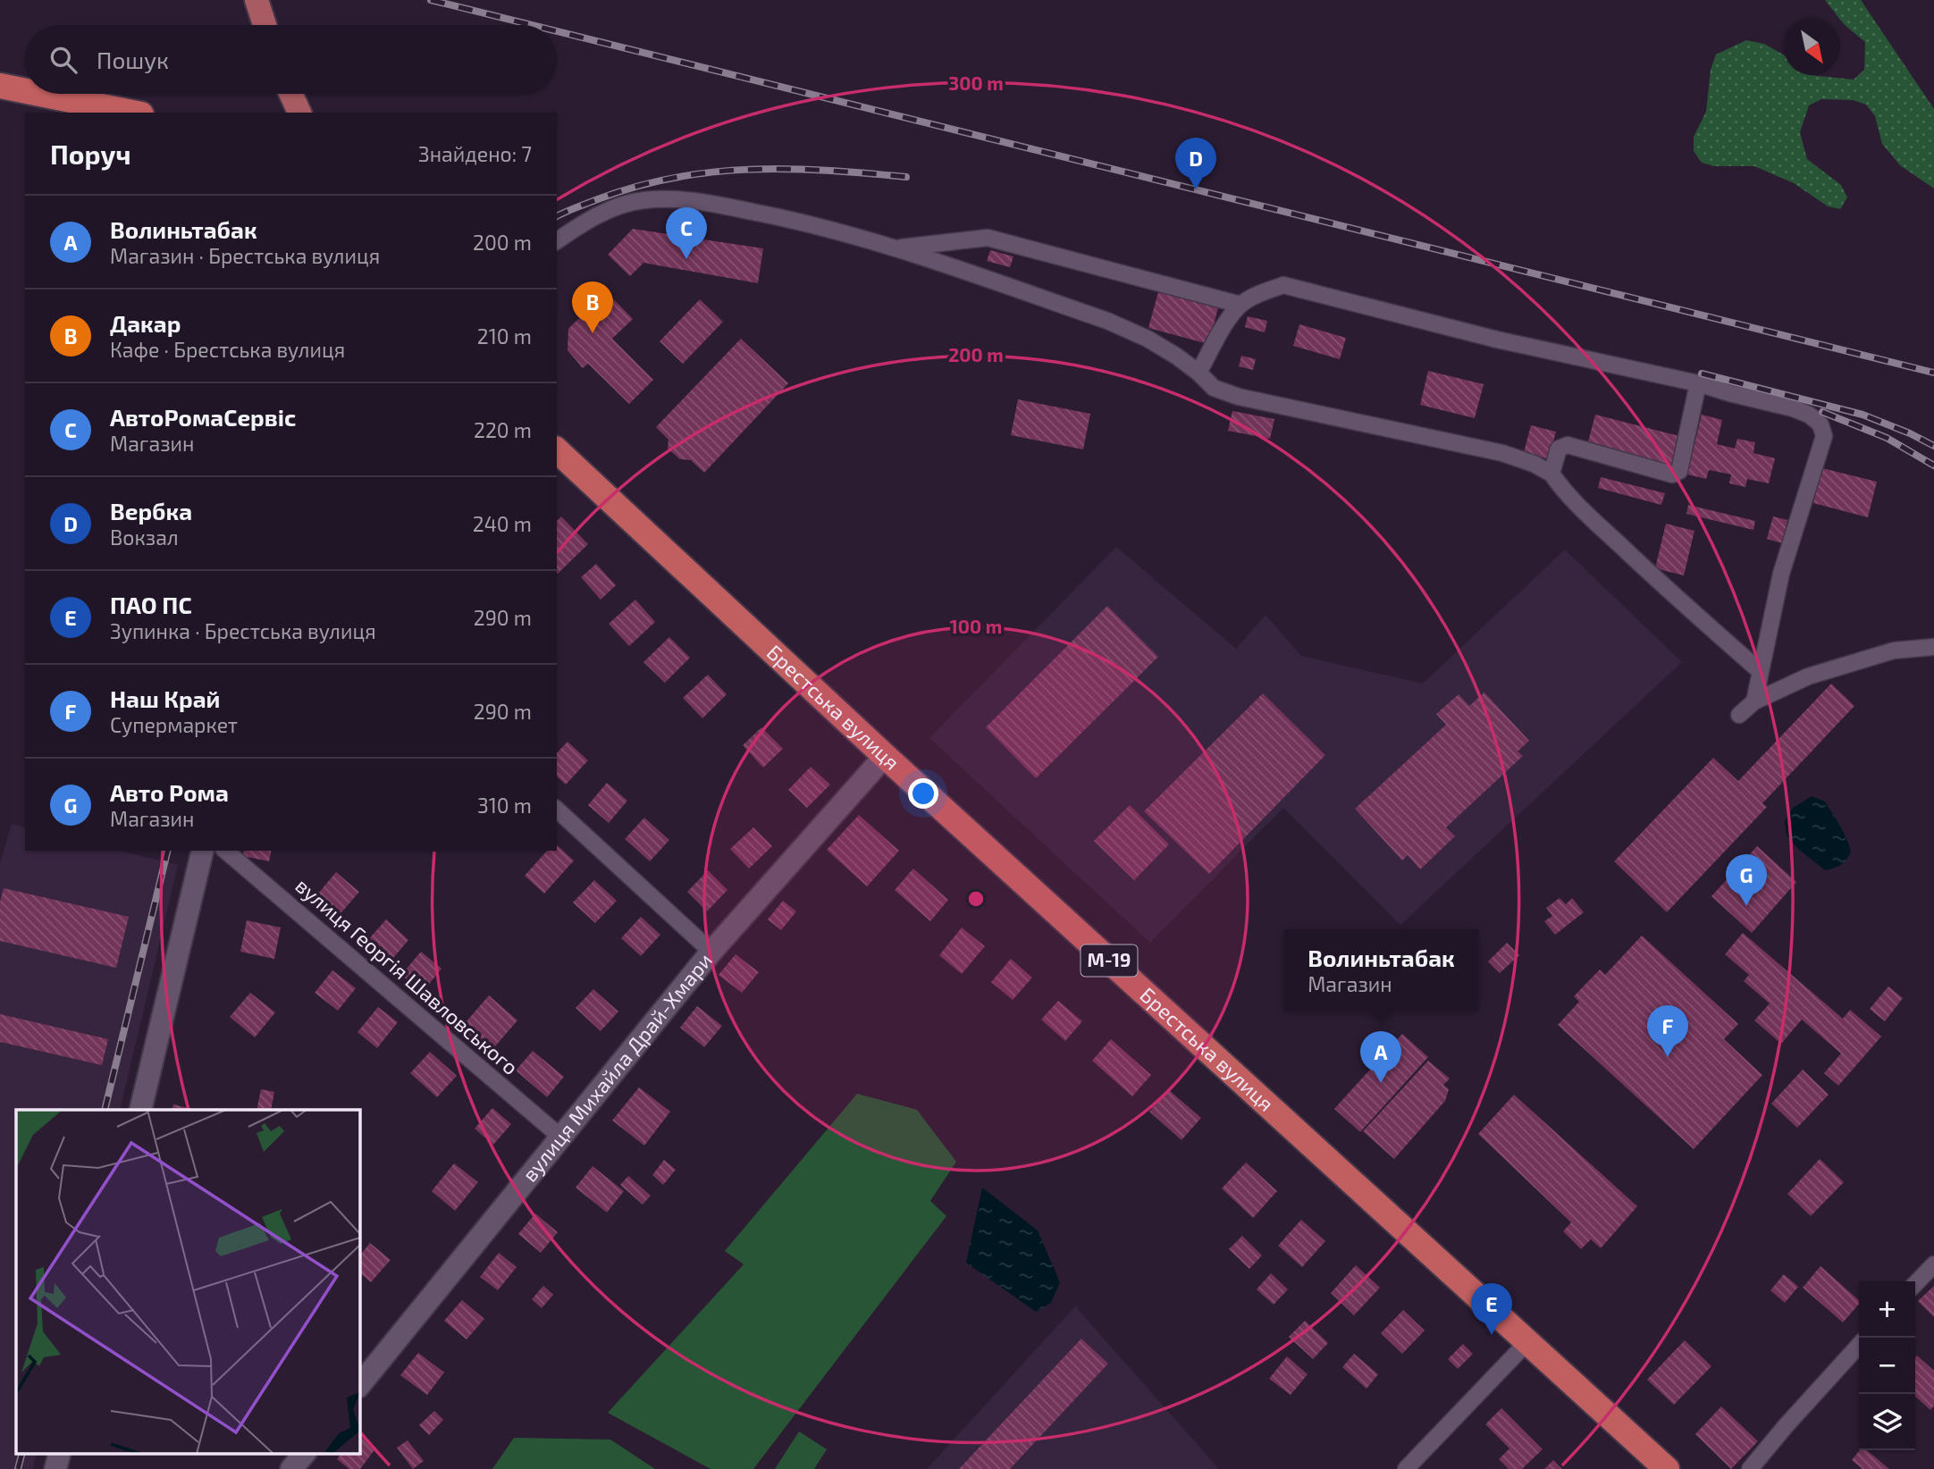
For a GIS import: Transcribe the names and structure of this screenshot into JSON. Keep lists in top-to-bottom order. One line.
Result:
{"streets":{"highway":["Брестська вулиця","М-19"],"main road":["вулиця Михайла Драй-Хмари"],"street":["вулиця Георгія Шавловського"]},"crossings":[["Брестська вулиця","вулиця Михайла Драй-Хмари"],["вулиця Георгія Шавловського","вулиця Михайла Драй-Хмари"]],"north":"bottom right","page":{"search":"Пошук","heading":["Поруч","Знайдено: 7"],"pins":["D","C","B","G","F","A","E"],"list":[{"mark":"A","name":"Волиньтабак","note":"Магазин · Брестська вулиця","value":"200 m"},{"mark":"B","name":"Дакар","note":"Кафе · Брестська вулиця","value":"210 m"},{"mark":"C","name":"АвтоРомаСервіс","note":"Магазин","value":"220 m"},{"mark":"D","name":"Вербка","note":"Вокзал","value":"240 m"},{"mark":"E","name":"ПАО ПС","note":"Зупинка · Брестська вулиця","value":"290 m"},{"mark":"F","name":"Наш Край","note":"Супермаркет","value":"290 m"},{"mark":"G","name":"Авто Рома","note":"Магазин","value":"310 m"}],"popup":["Волиньтабак","Магазин"],"map_buttons":["+","−"]},"rings":["300 m","200 m","100 m"]}
